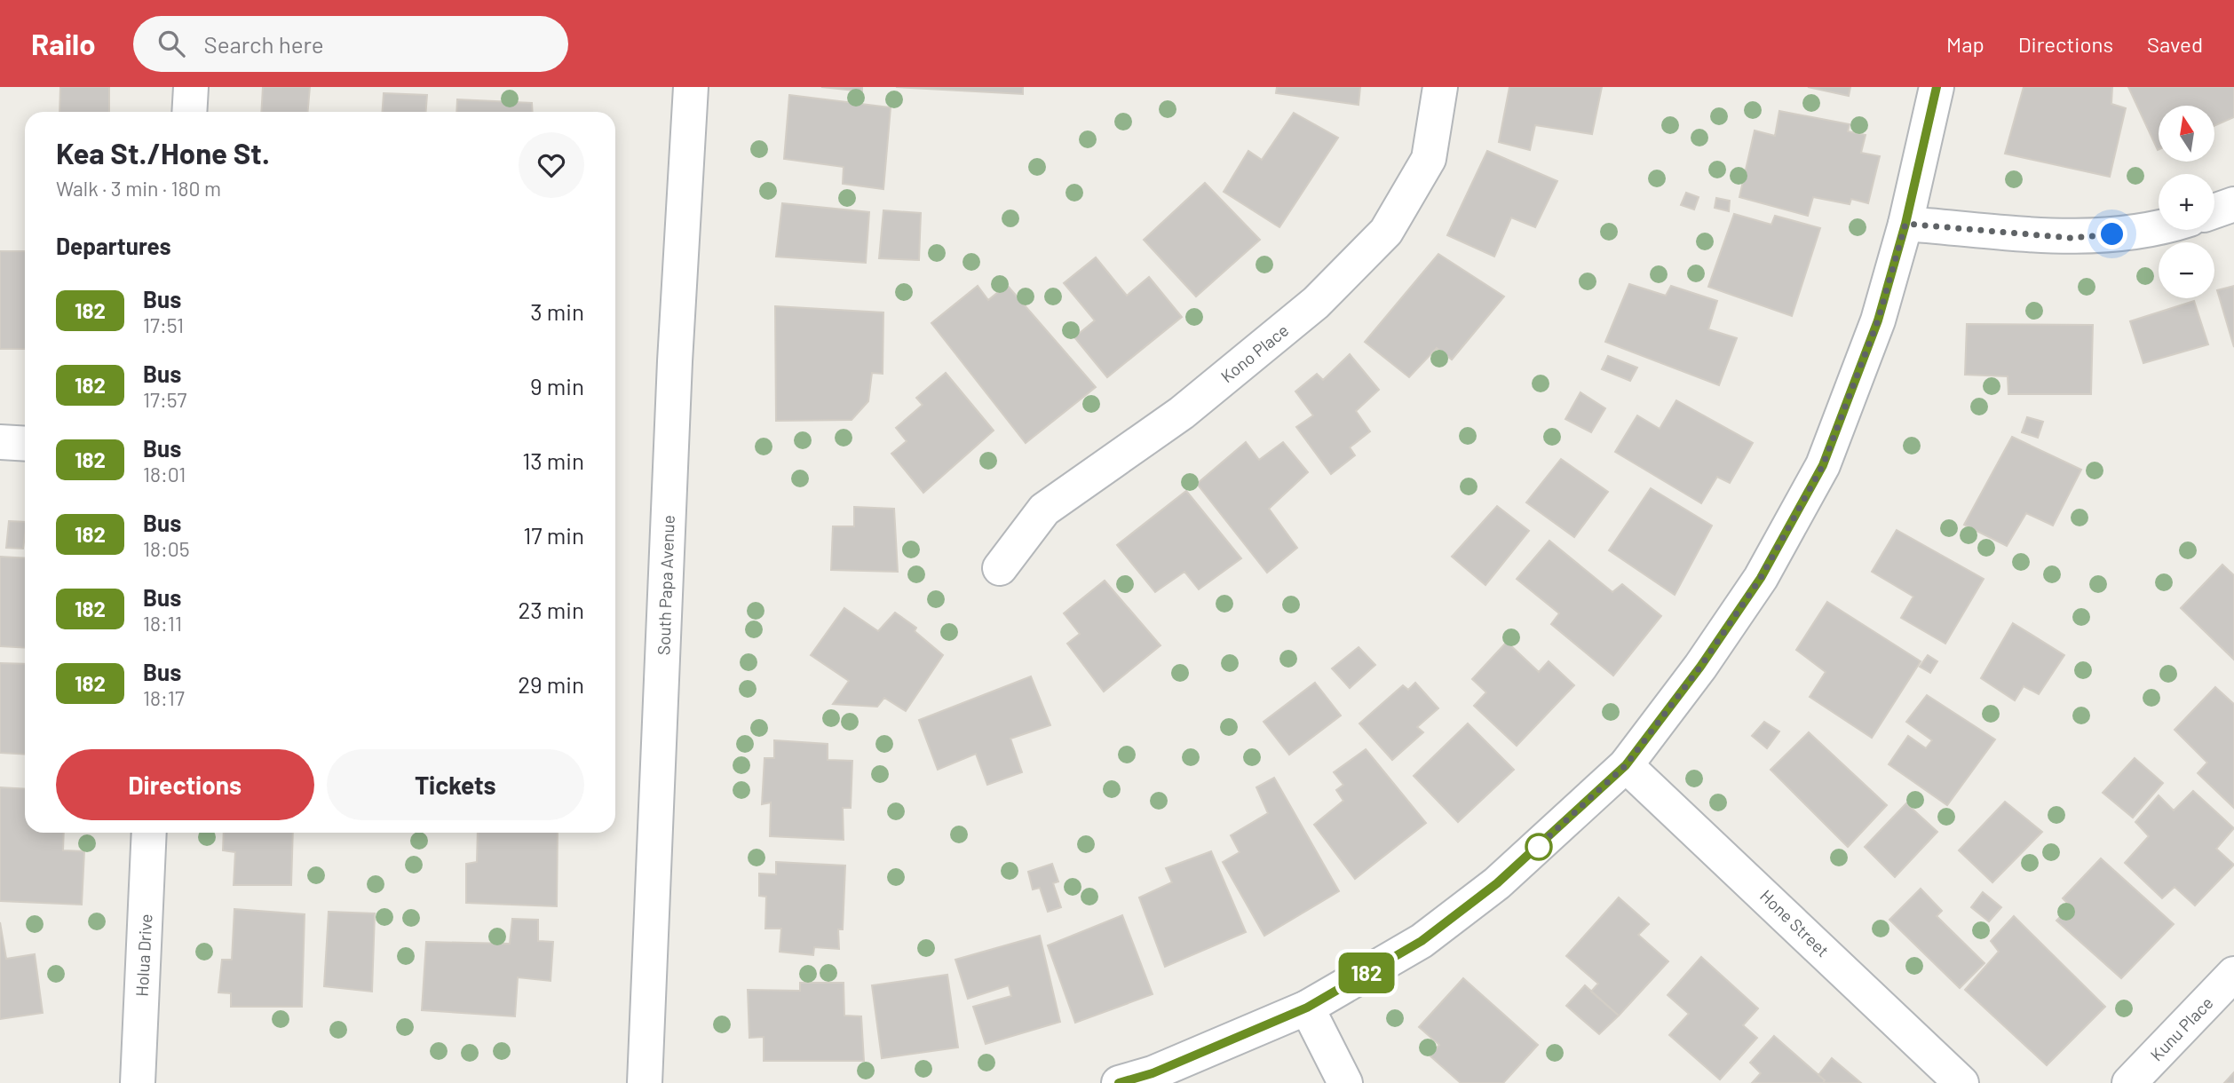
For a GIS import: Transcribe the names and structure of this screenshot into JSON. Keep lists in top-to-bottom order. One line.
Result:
{"streets":{"street":["Kono Place","South Papa Avenue","Hone Street","Holua Drive","Kunu Place"]},"lines":["bus line 182"],"north":"top","page":{"header":"Railo","search":"Search here","nav":["Map","Directions","Saved"],"on_map":"182","map_buttons":["+","−"],"heading":[["Kea St./Hone St.","Walk · 3 min · 180 m"],"Departures"],"list":[{"mark":"182","name":"Bus","note":"17:51","value":"3 min"},{"mark":"182","name":"Bus","note":"17:57","value":"9 min"},{"mark":"182","name":"Bus","note":"18:01","value":"13 min"},{"mark":"182","name":"Bus","note":"18:05","value":"17 min"},{"mark":"182","name":"Bus","note":"18:11","value":"23 min"},{"mark":"182","name":"Bus","note":"18:17","value":"29 min"}],"buttons":["Directions","Tickets"]}}
